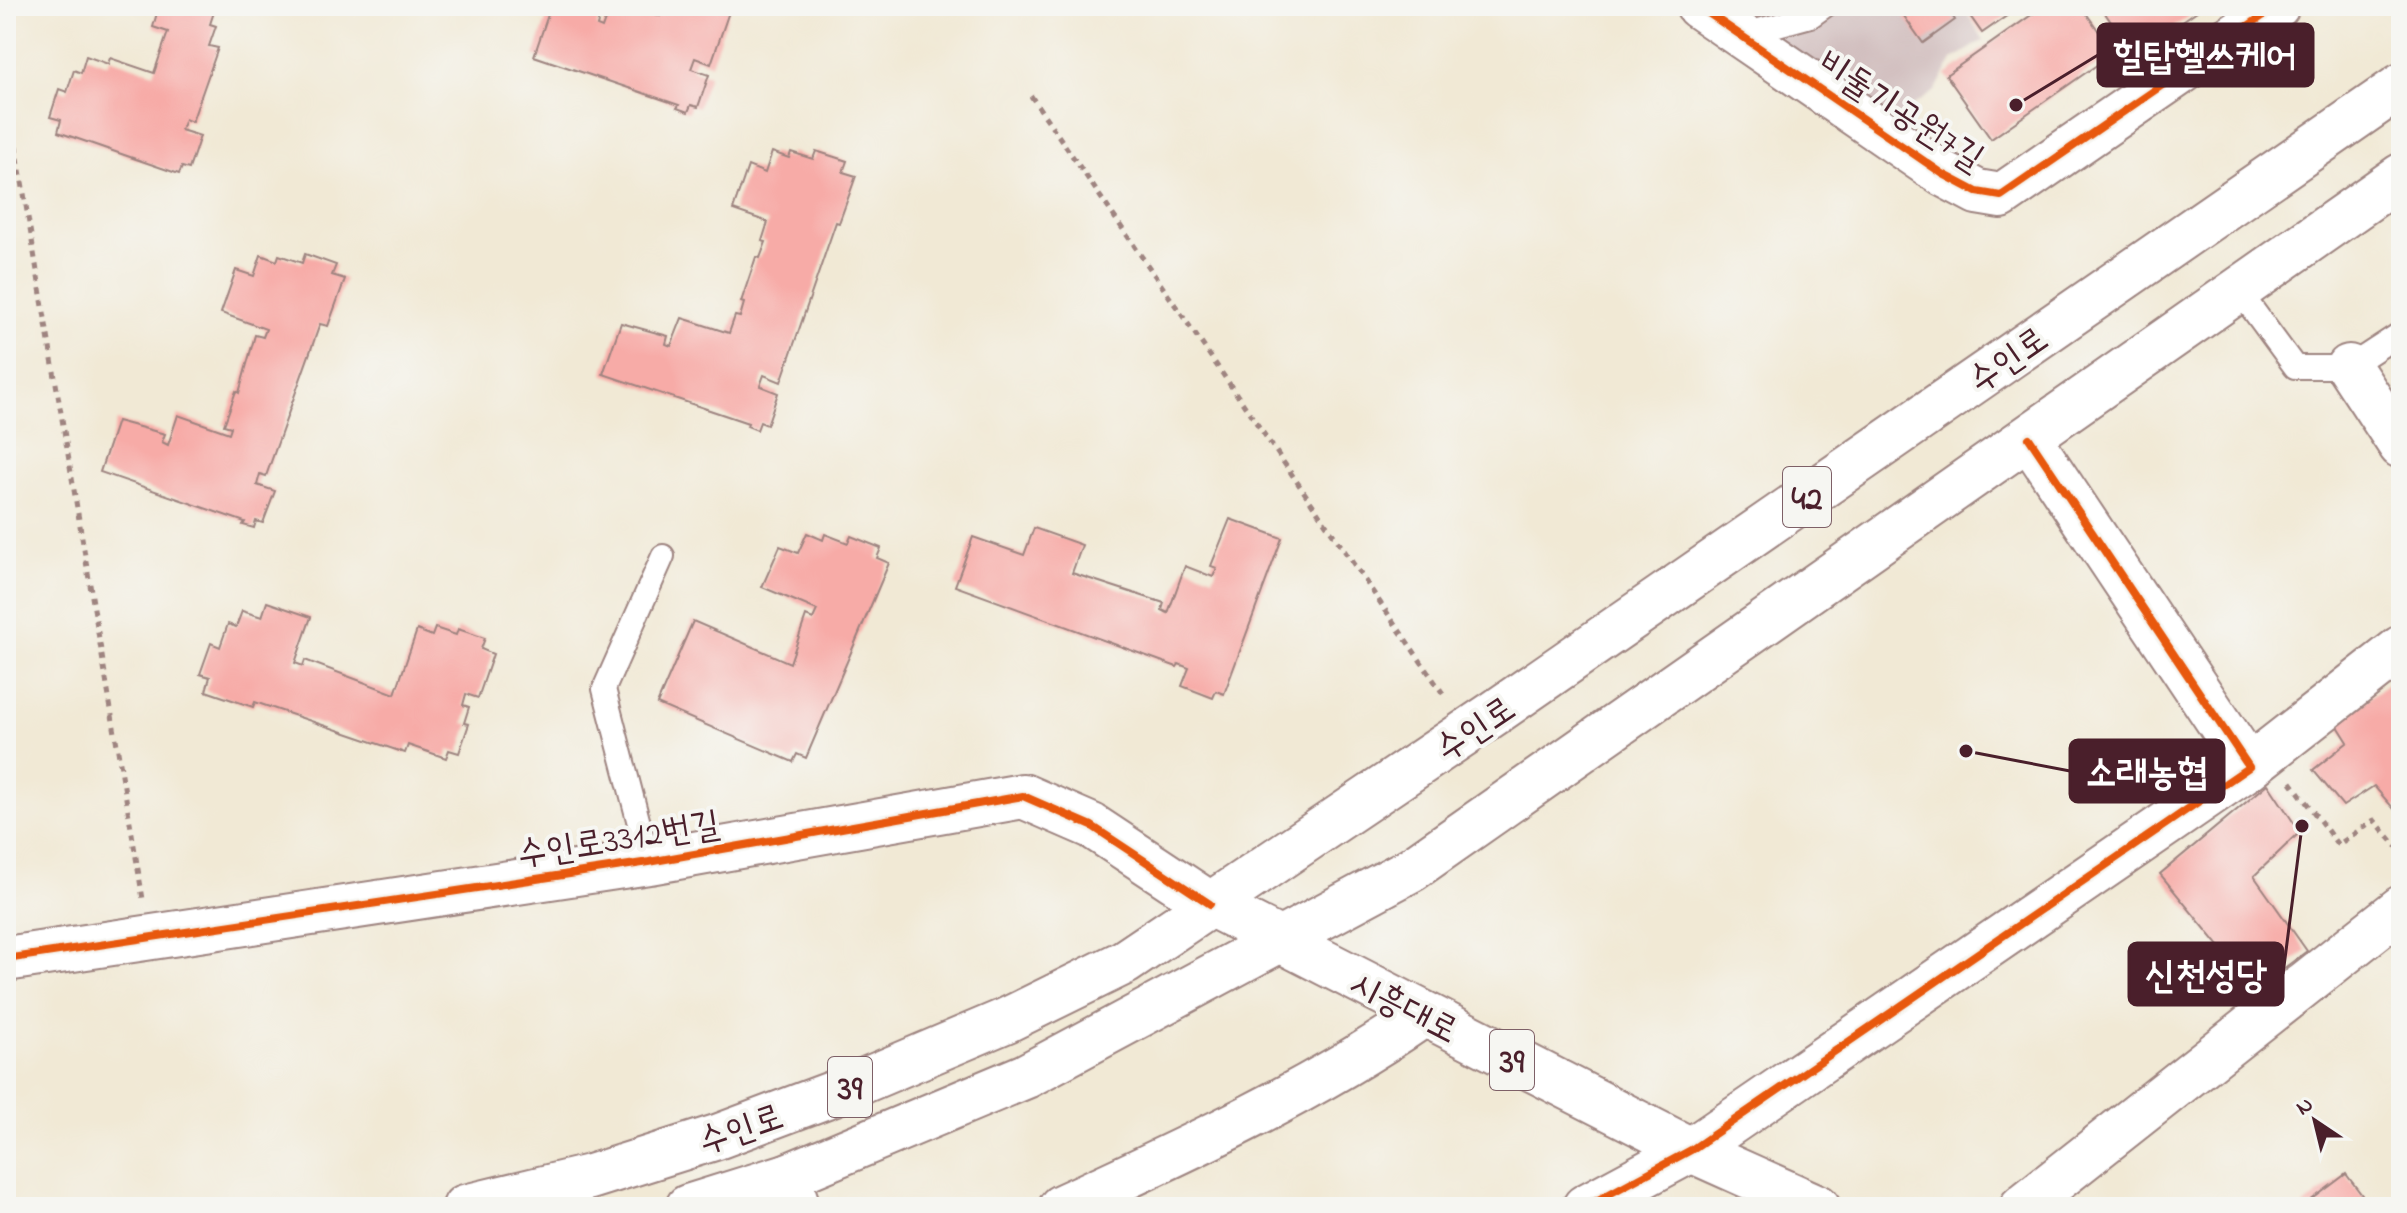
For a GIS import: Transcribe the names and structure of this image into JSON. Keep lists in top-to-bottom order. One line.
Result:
{"streets":{"main road":["비둘기공원7길","수인로","42","수인로3312번길","시흥대로","39"]},"crossings":[["수인로","수인로3312번길"],["수인로","시흥대로"],["수인로3312번길","시흥대로"]],"places":["힐탑헬쓰케어","소래농협","신천성당"],"north":"top left"}
